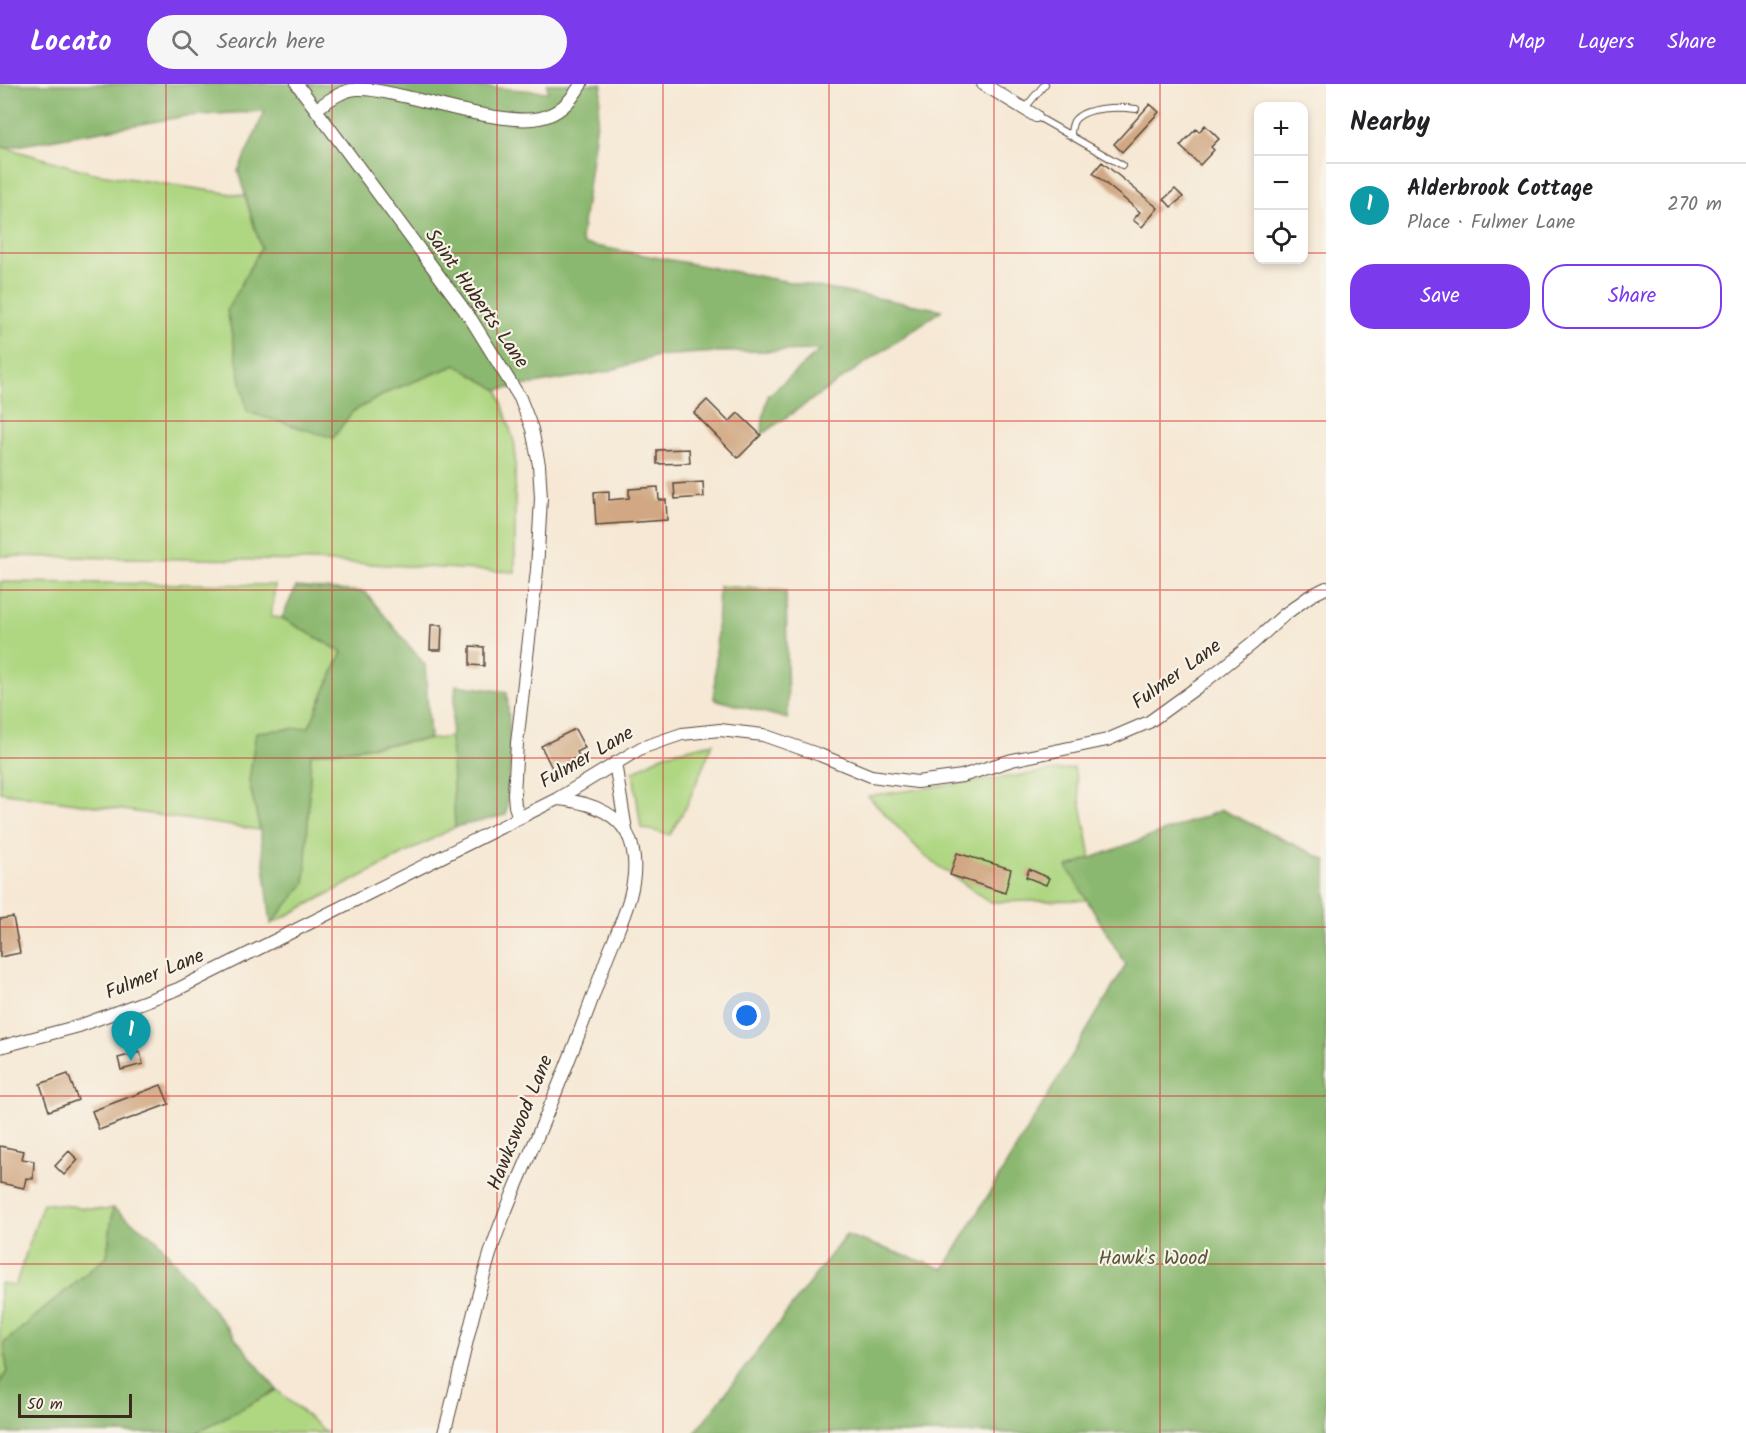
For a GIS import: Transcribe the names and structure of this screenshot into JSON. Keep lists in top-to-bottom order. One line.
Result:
{"streets":{"street":["Saint Huberts Lane","Fulmer Lane","Hawkswood Lane"]},"crossings":[["Saint Huberts Lane","Fulmer Lane"],["Fulmer Lane","Hawkswood Lane"]],"parks":["Hawk's Wood"],"scale_bar":"50 m","page":{"header":"Locato","search":"Search here","nav":["Map","Layers","Share"],"heading":"Nearby","map_buttons":["+","−"],"list":[{"mark":"1","name":"Alderbrook Cottage","note":"Place · Fulmer Lane","value":"270 m"}],"buttons":["Save","Share"],"pins":"1","scale":"50 m"}}
